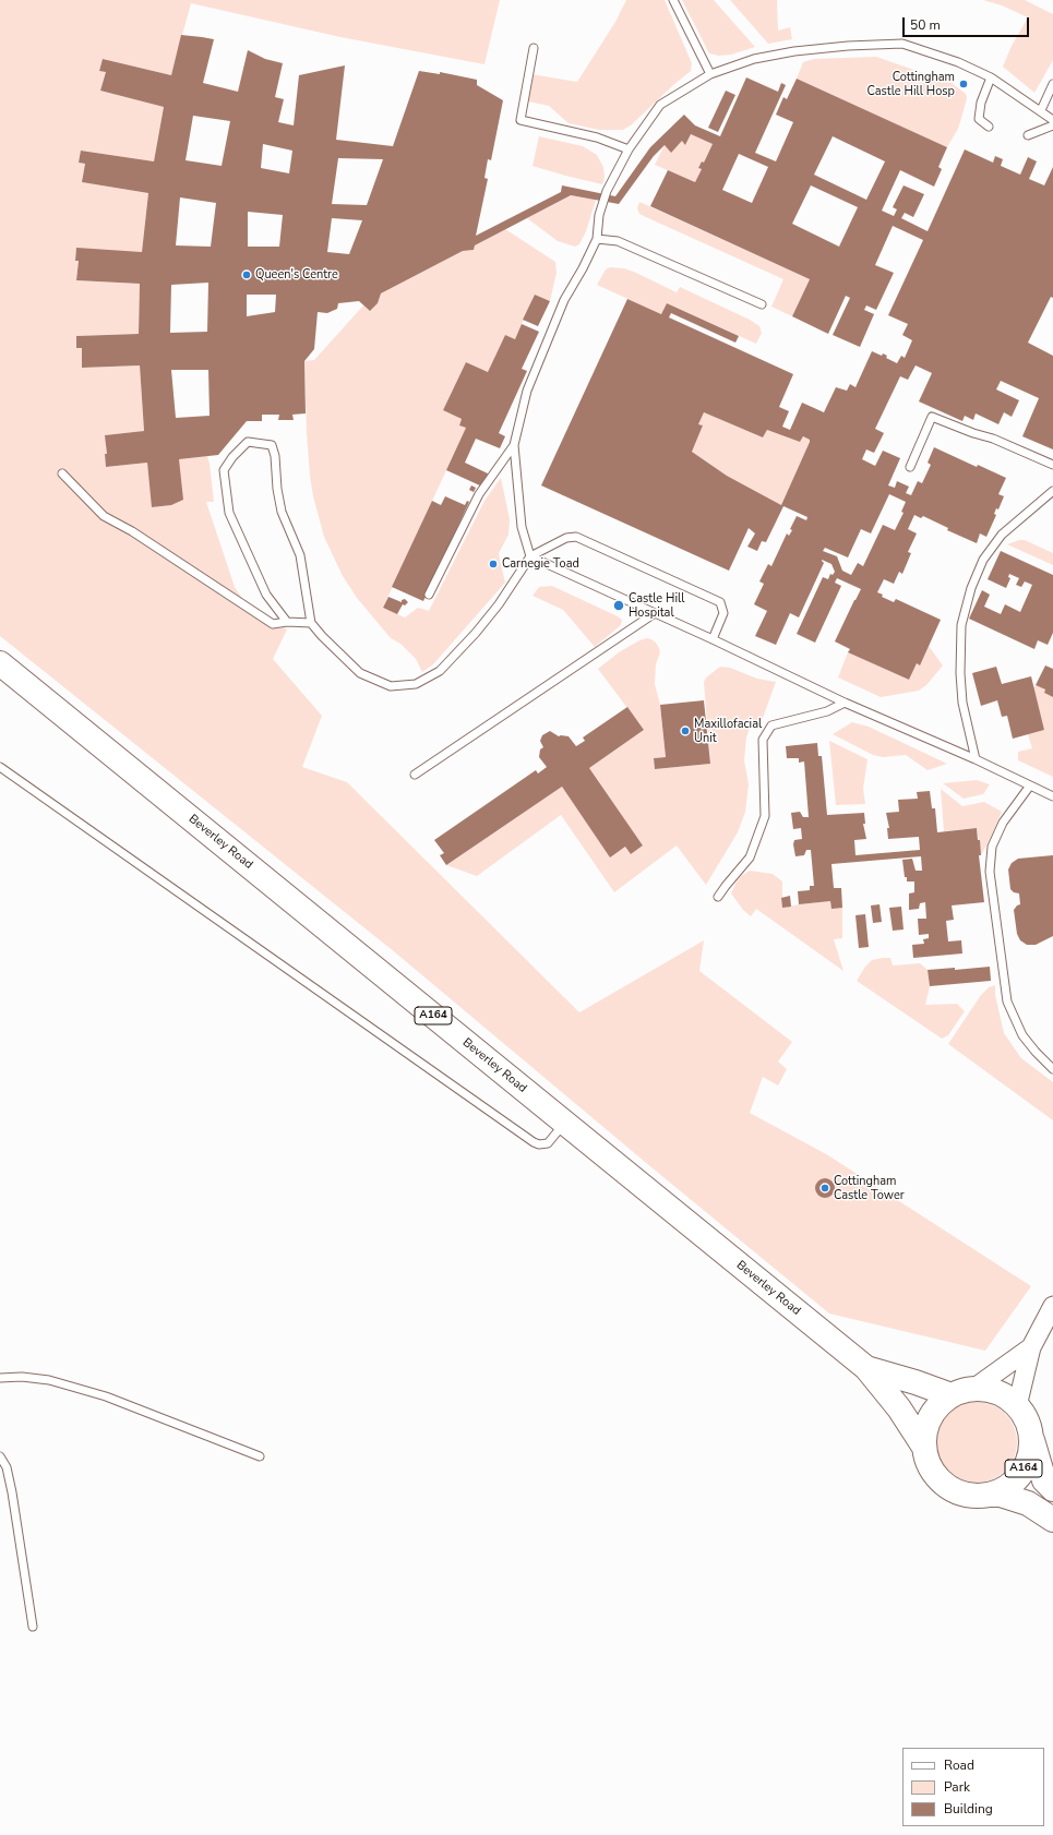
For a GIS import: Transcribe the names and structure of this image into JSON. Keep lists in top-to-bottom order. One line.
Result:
{"streets":{"highway":["Beverley Road","A164"]},"crossings":[["Beverley Road","A164"]],"places":["Cottingham Castle Hill Hosp","Queen's Centre","Carnegie Toad","Castle Hill Hospital","Maxillofacial Unit","Cottingham Castle Tower"],"legend":["Road","Park","Building"],"scale_bar":"50 m"}
